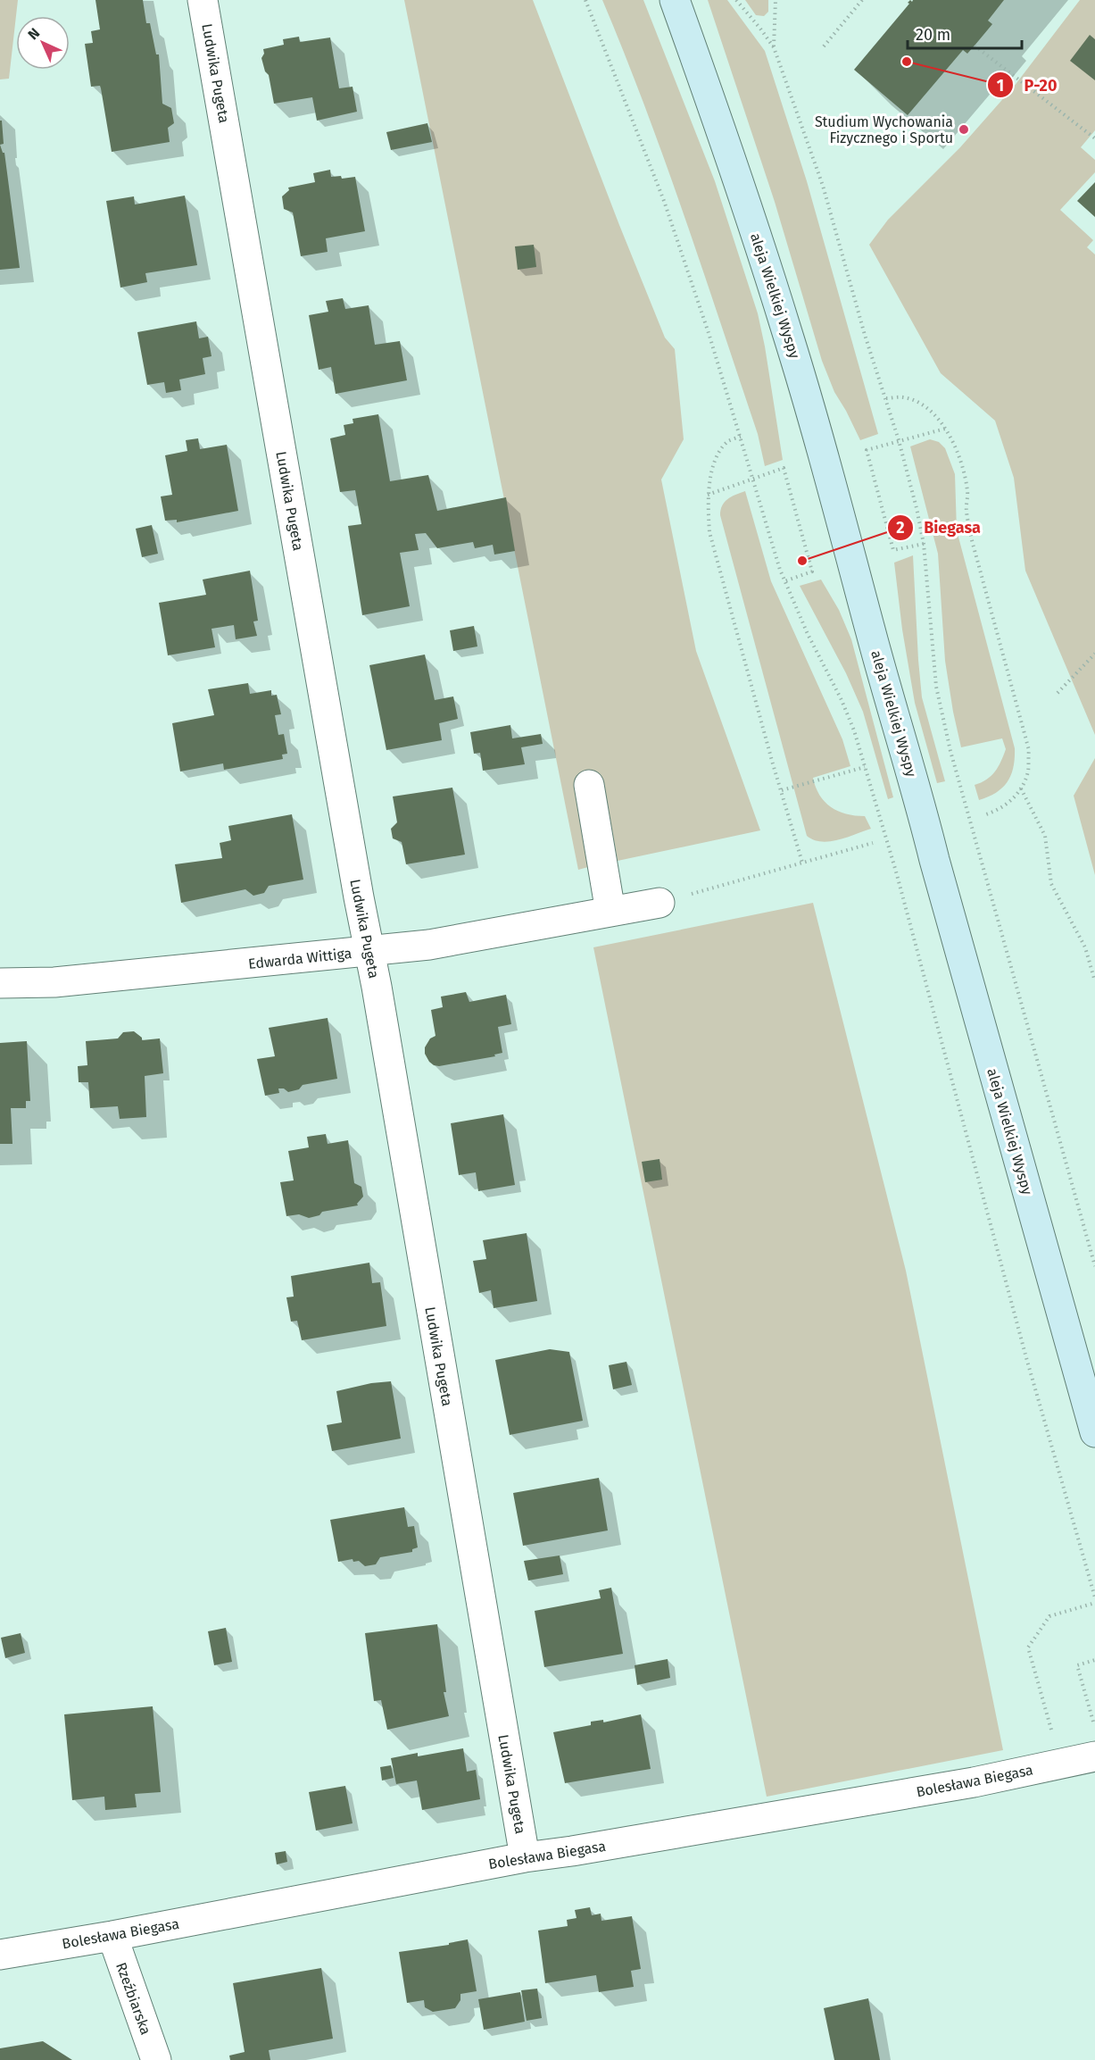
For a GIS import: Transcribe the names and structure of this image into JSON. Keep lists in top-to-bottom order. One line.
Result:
{"streets":{"main road":["aleja Wielkiej Wyspy"],"street":["Ludwika Pugeta","Edwarda Wittiga","Bolesława Biegasa","Rzeźbiarska"]},"crossings":[["Ludwika Pugeta","Edwarda Wittiga"],["Ludwika Pugeta","Bolesława Biegasa"],["Bolesława Biegasa","Rzeźbiarska"]],"places":["P-20","Studium Wychowania Fizycznego i Sportu","Biegasa"],"scale_bar":"20 m","north":"top left"}
